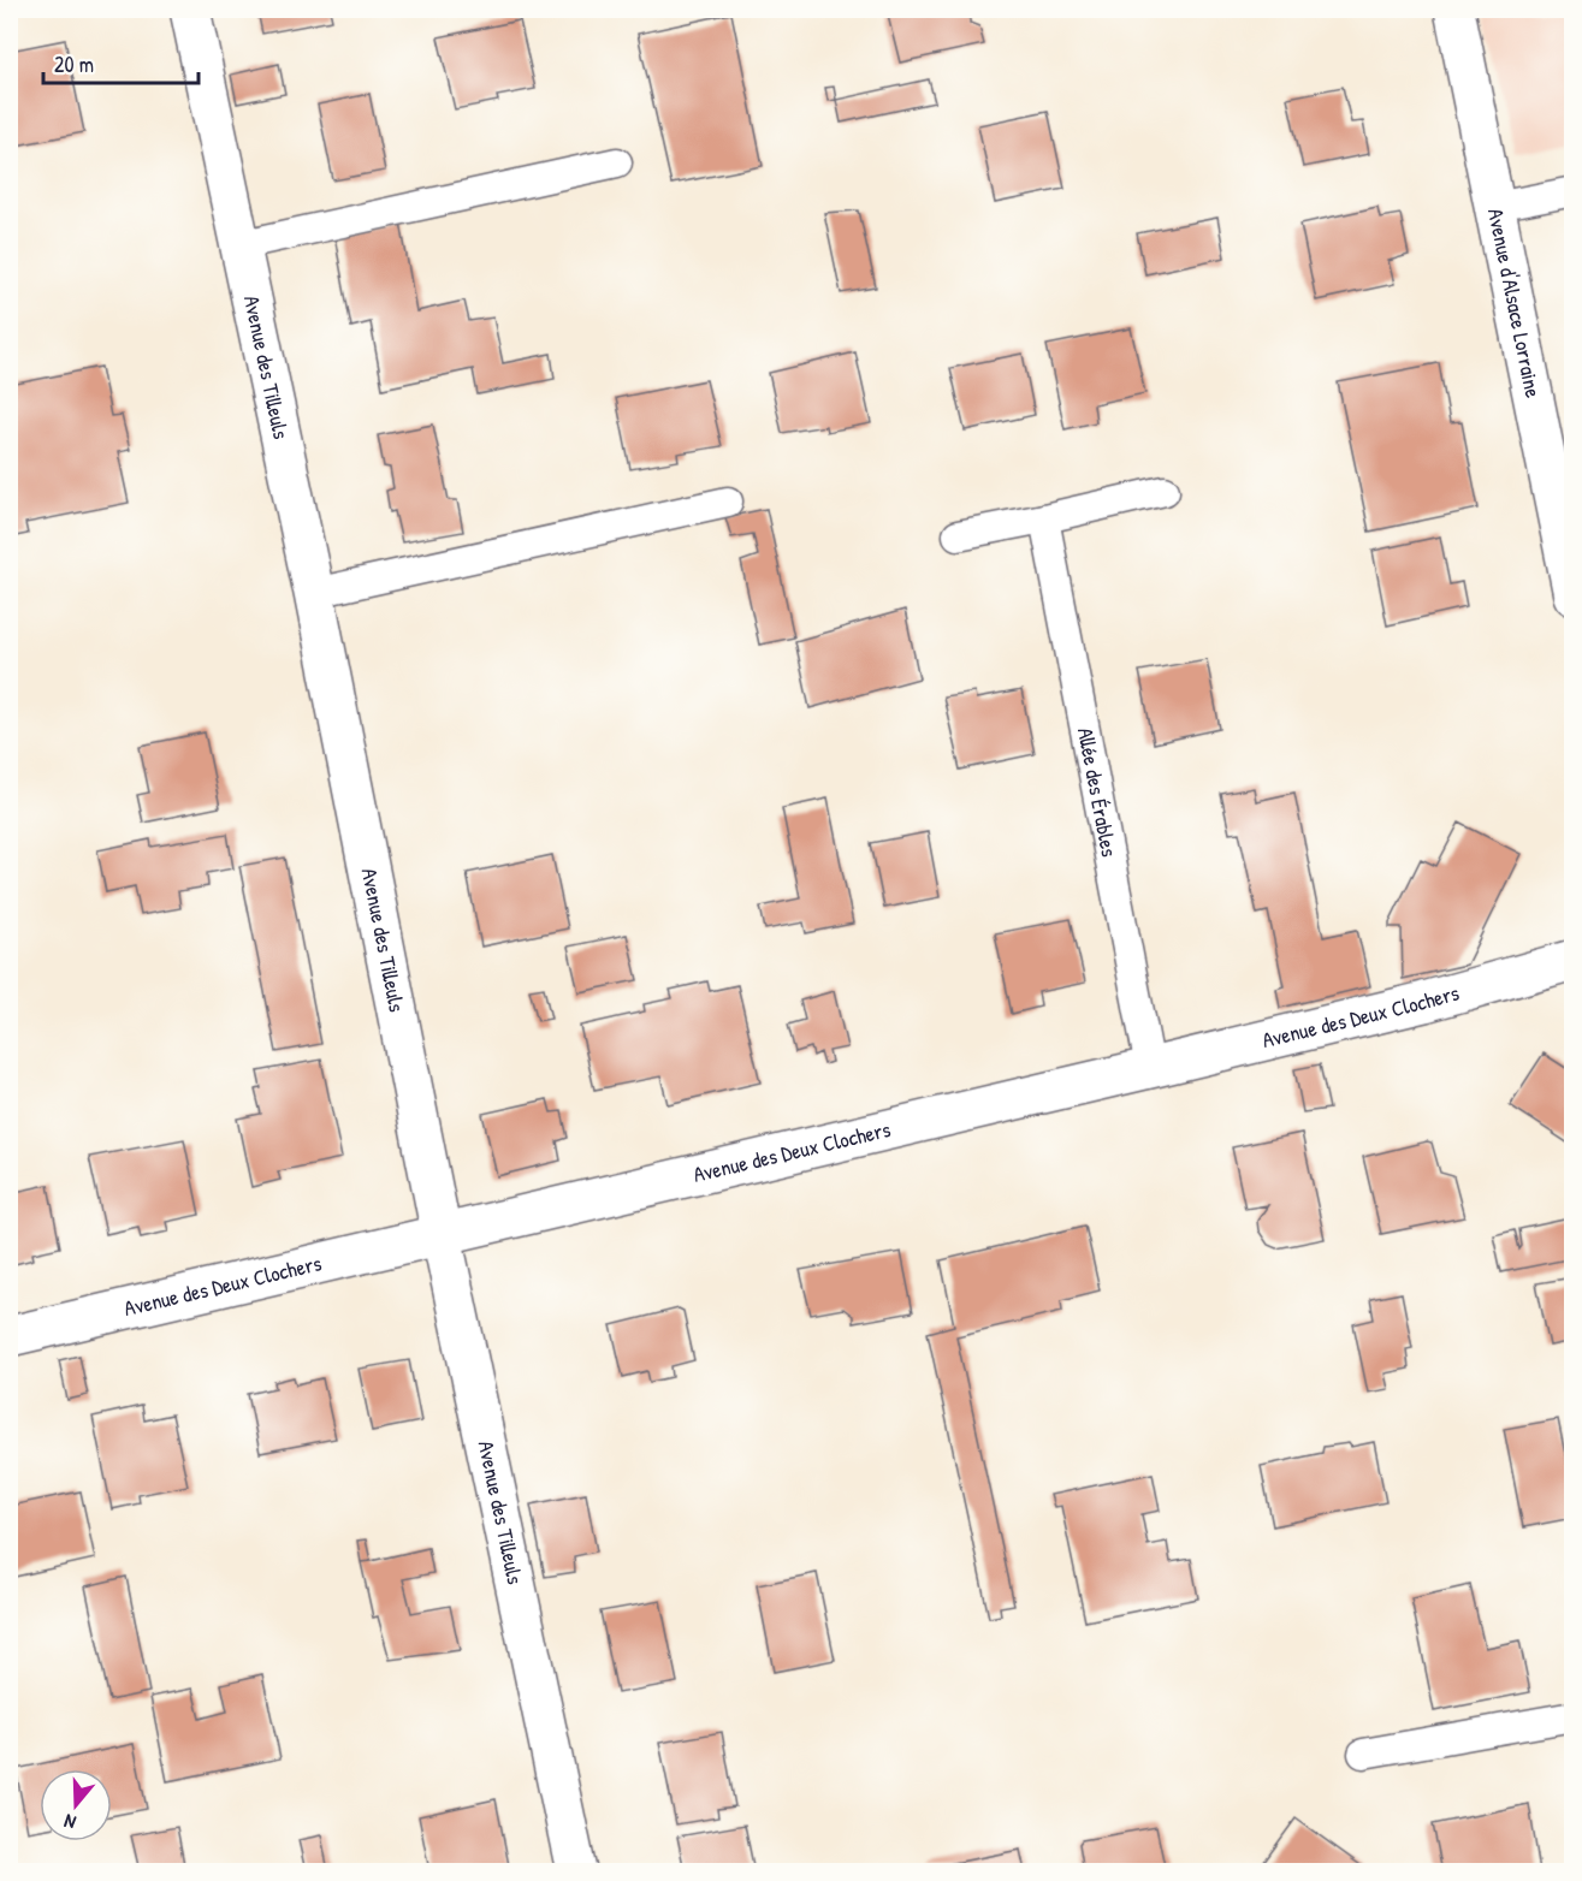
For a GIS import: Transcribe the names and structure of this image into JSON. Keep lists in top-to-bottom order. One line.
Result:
{"streets":{"street":["Avenue d'Alsace Lorraine","Avenue des Tilleuls","Avenue des Deux Clochers"],"lane":["Allée des Érables"]},"crossings":[["Avenue des Tilleuls","Avenue des Deux Clochers"],["Allée des Érables","Avenue des Deux Clochers"]],"scale_bar":"20 m","north":"bottom"}
